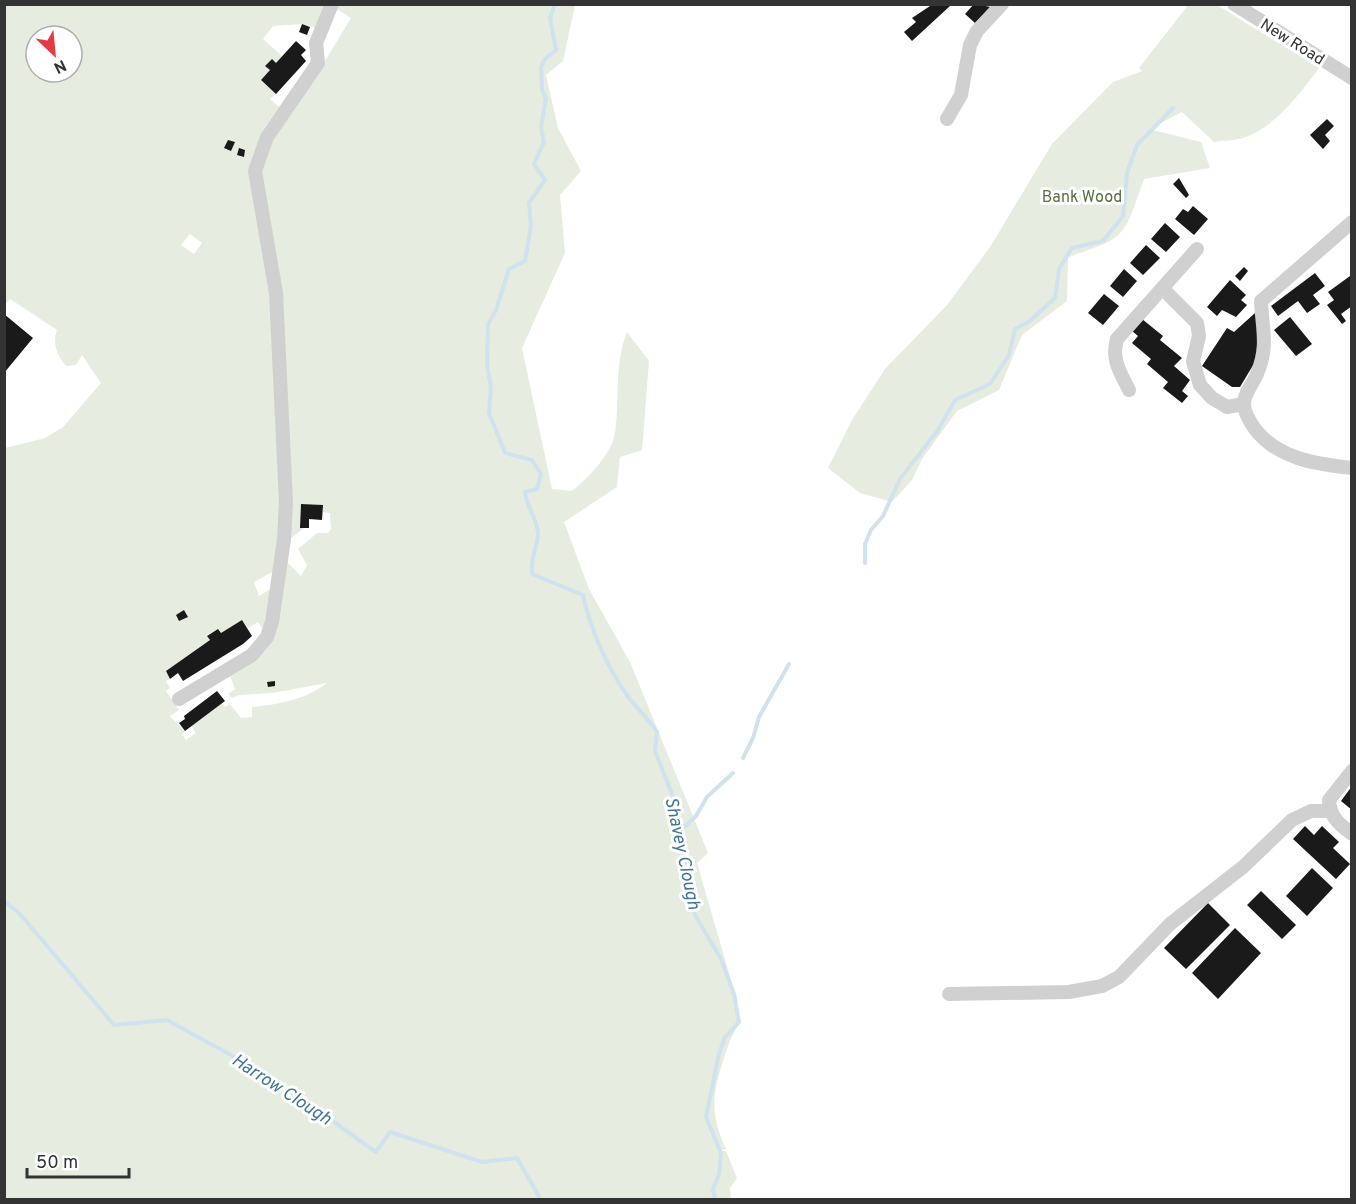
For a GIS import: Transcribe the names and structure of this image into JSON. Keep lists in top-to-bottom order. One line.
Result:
{"streets":{"street":["New Road"]},"water":["Shavey Clough","Harrow Clough"],"parks":["Bank Wood"],"scale_bar":"50 m","north":"bottom right"}
